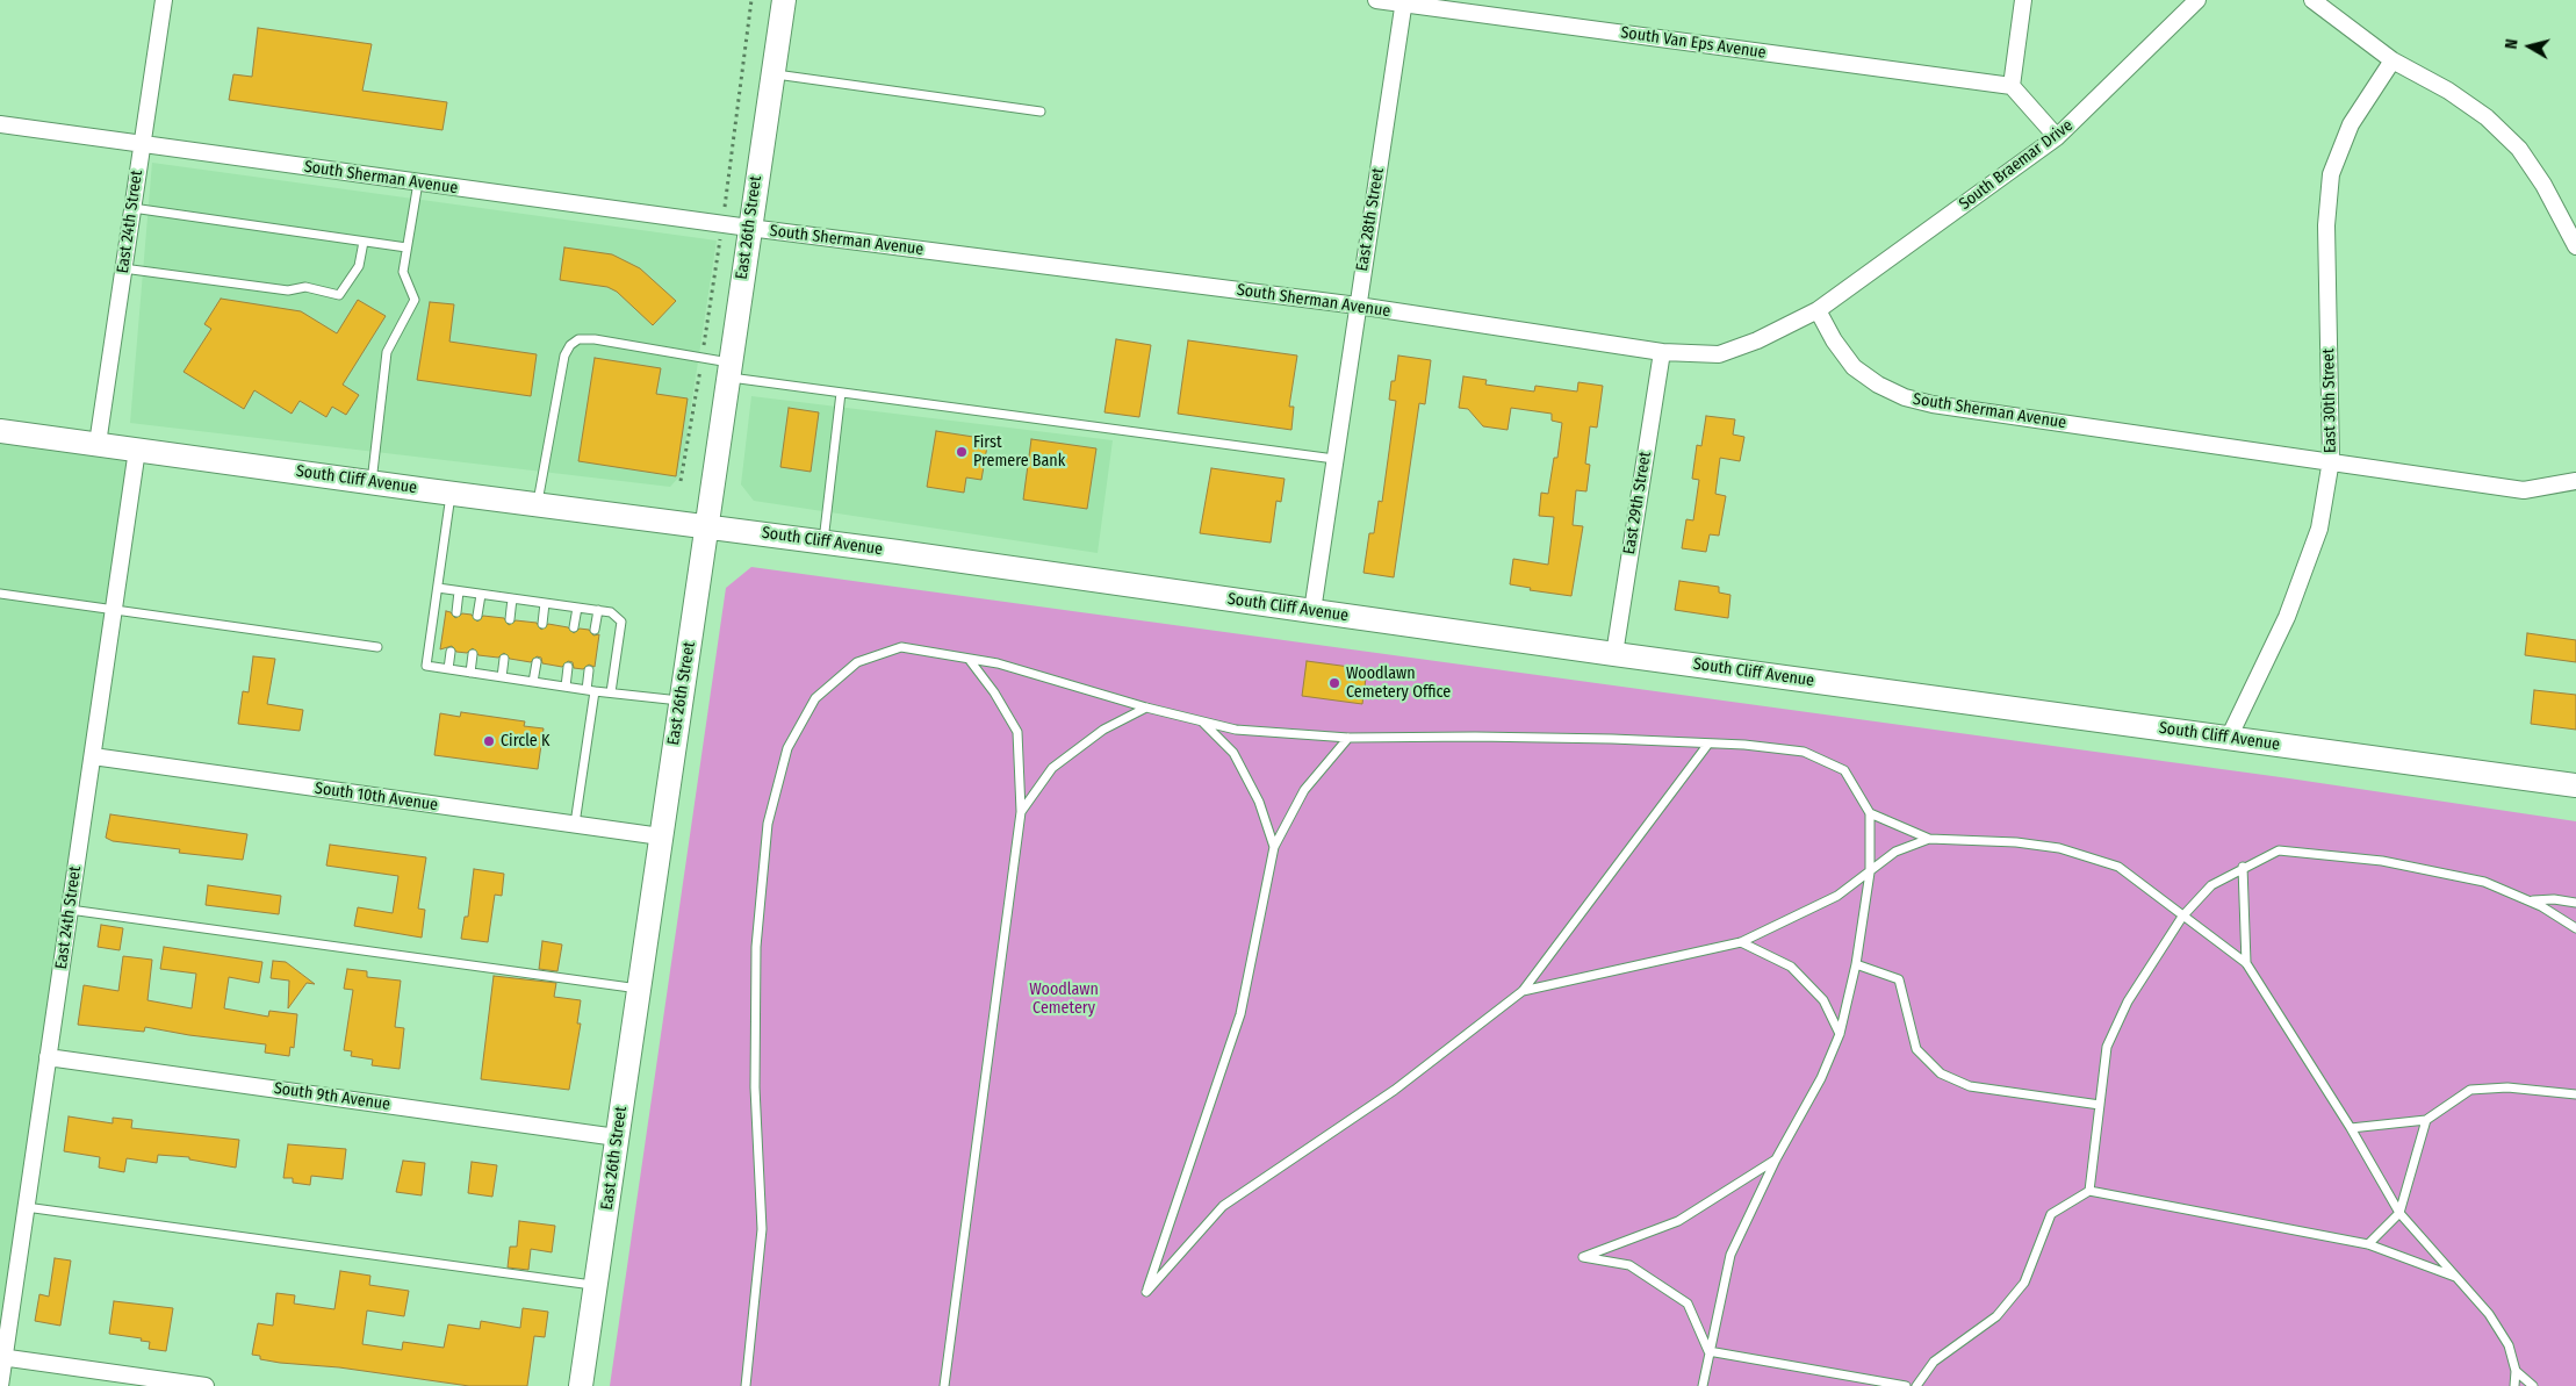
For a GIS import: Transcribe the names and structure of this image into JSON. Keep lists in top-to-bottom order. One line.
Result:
{"streets":{"main road":["East 26th Street","South Cliff Avenue"],"street":["South Van Eps Avenue","South Braemar Drive","South Sherman Avenue","East 28th Street","East 24th Street","East 30th Street","East 29th Street","South 10th Avenue","South 9th Avenue"]},"crossings":[["South Van Eps Avenue","East 28th Street"],["South Braemar Drive","South Sherman Avenue"],["South Sherman Avenue","East 28th Street"],["South Sherman Avenue","East 24th Street"],["South Sherman Avenue","East 26th Street"],["South Sherman Avenue","East 30th Street"],["South Sherman Avenue","East 29th Street"],["East 28th Street","South Cliff Avenue"],["East 24th Street","South Cliff Avenue"],["East 24th Street","South 10th Avenue"],["East 24th Street","South 9th Avenue"],["East 26th Street","South Cliff Avenue"],["East 26th Street","South 10th Avenue"],["East 26th Street","South 9th Avenue"],["East 30th Street","South Cliff Avenue"],["South Cliff Avenue","East 29th Street"]],"parks":["Woodlawn Cemetery"],"places":["First Premere Bank","Woodlawn Cemetery Office","Circle K"],"north":"left"}
